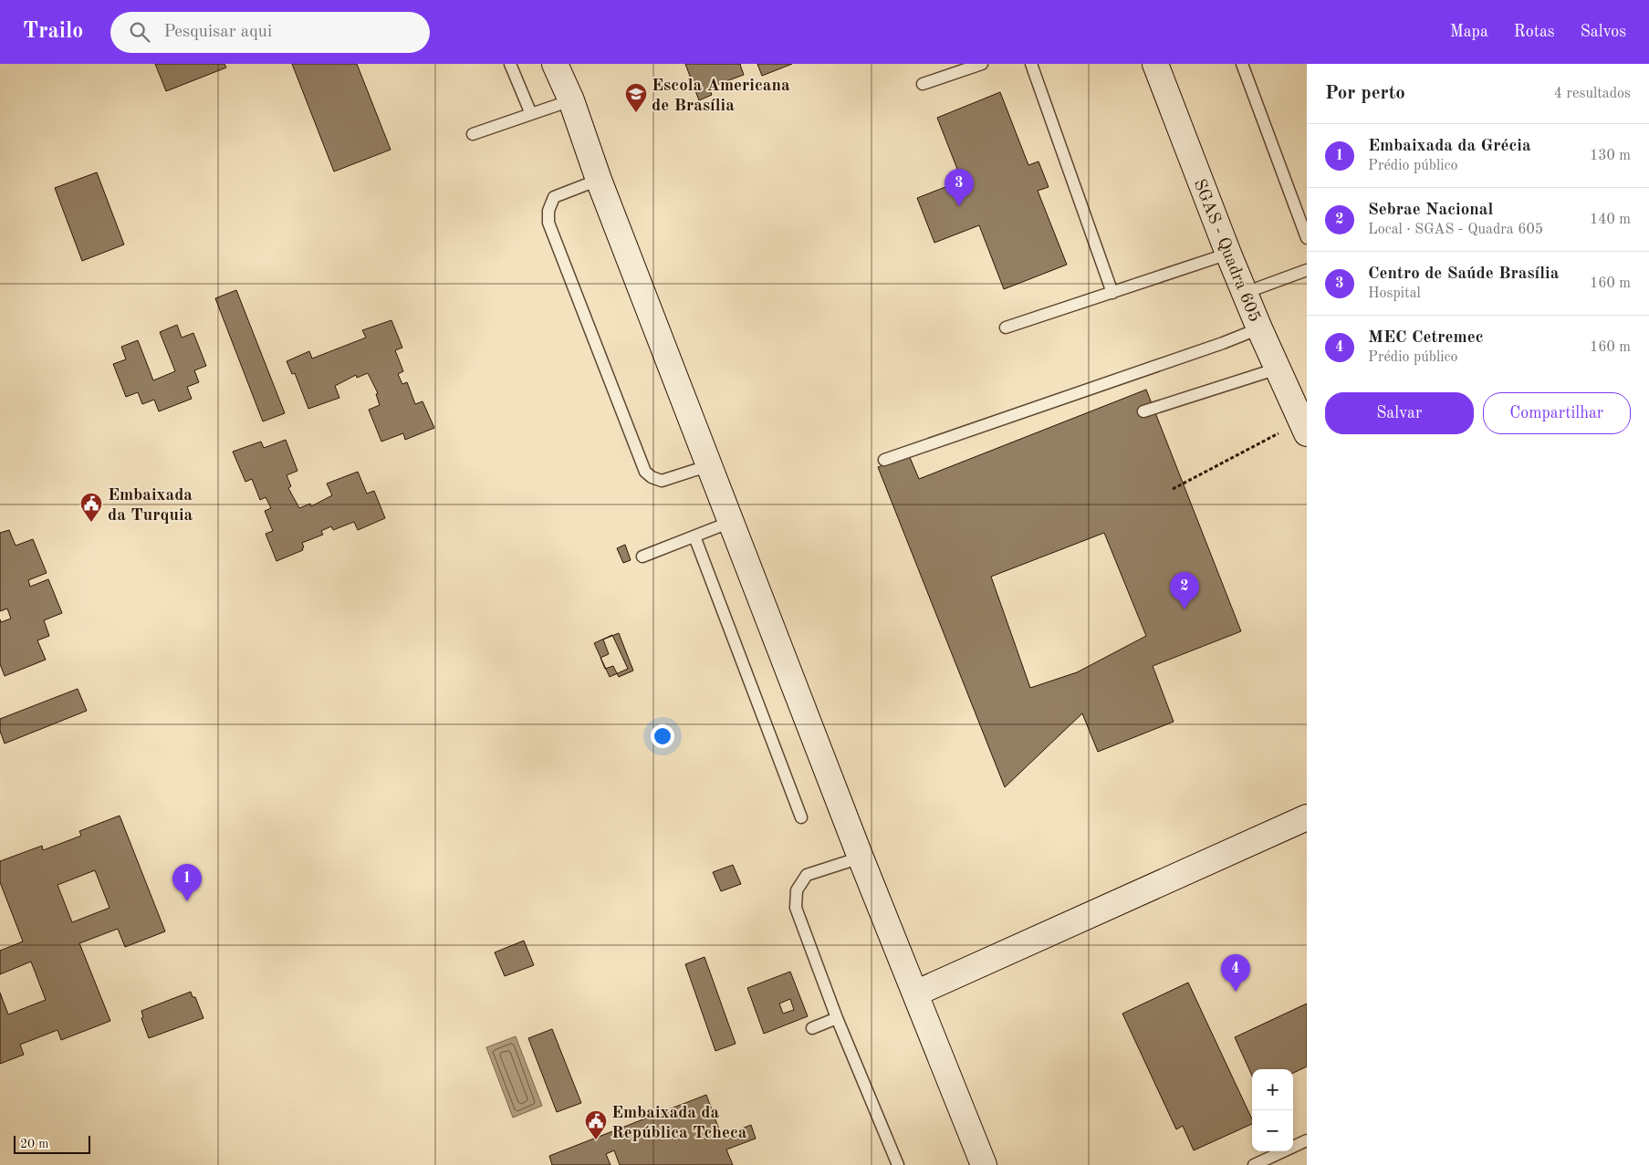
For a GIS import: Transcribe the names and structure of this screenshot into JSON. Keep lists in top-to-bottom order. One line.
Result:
{"streets":{"street":["SGAS - Quadra 605"]},"places":{"school or university":["Escola Americana de Brasília"],"public building":["Embaixada da Turquia","Embaixada da República Tcheca"]},"scale_bar":"20 m","page":{"header":"Trailo","search":"Pesquisar aqui","nav":["Mapa","Rotas","Salvos"],"heading":["Por perto","4 resultados"],"list":[{"mark":"1","name":"Embaixada da Grécia","note":"Prédio público","value":"130 m"},{"mark":"2","name":"Sebrae Nacional","note":"Local · SGAS - Quadra 605","value":"140 m"},{"mark":"3","name":"Centro de Saúde Brasília","note":"Hospital","value":"160 m"},{"mark":"4","name":"MEC Cetremec","note":"Prédio público","value":"160 m"}],"pins":["3","2","1","4"],"buttons":["Salvar","Compartilhar"],"map_buttons":["+","−"],"scale":"20 m"}}
